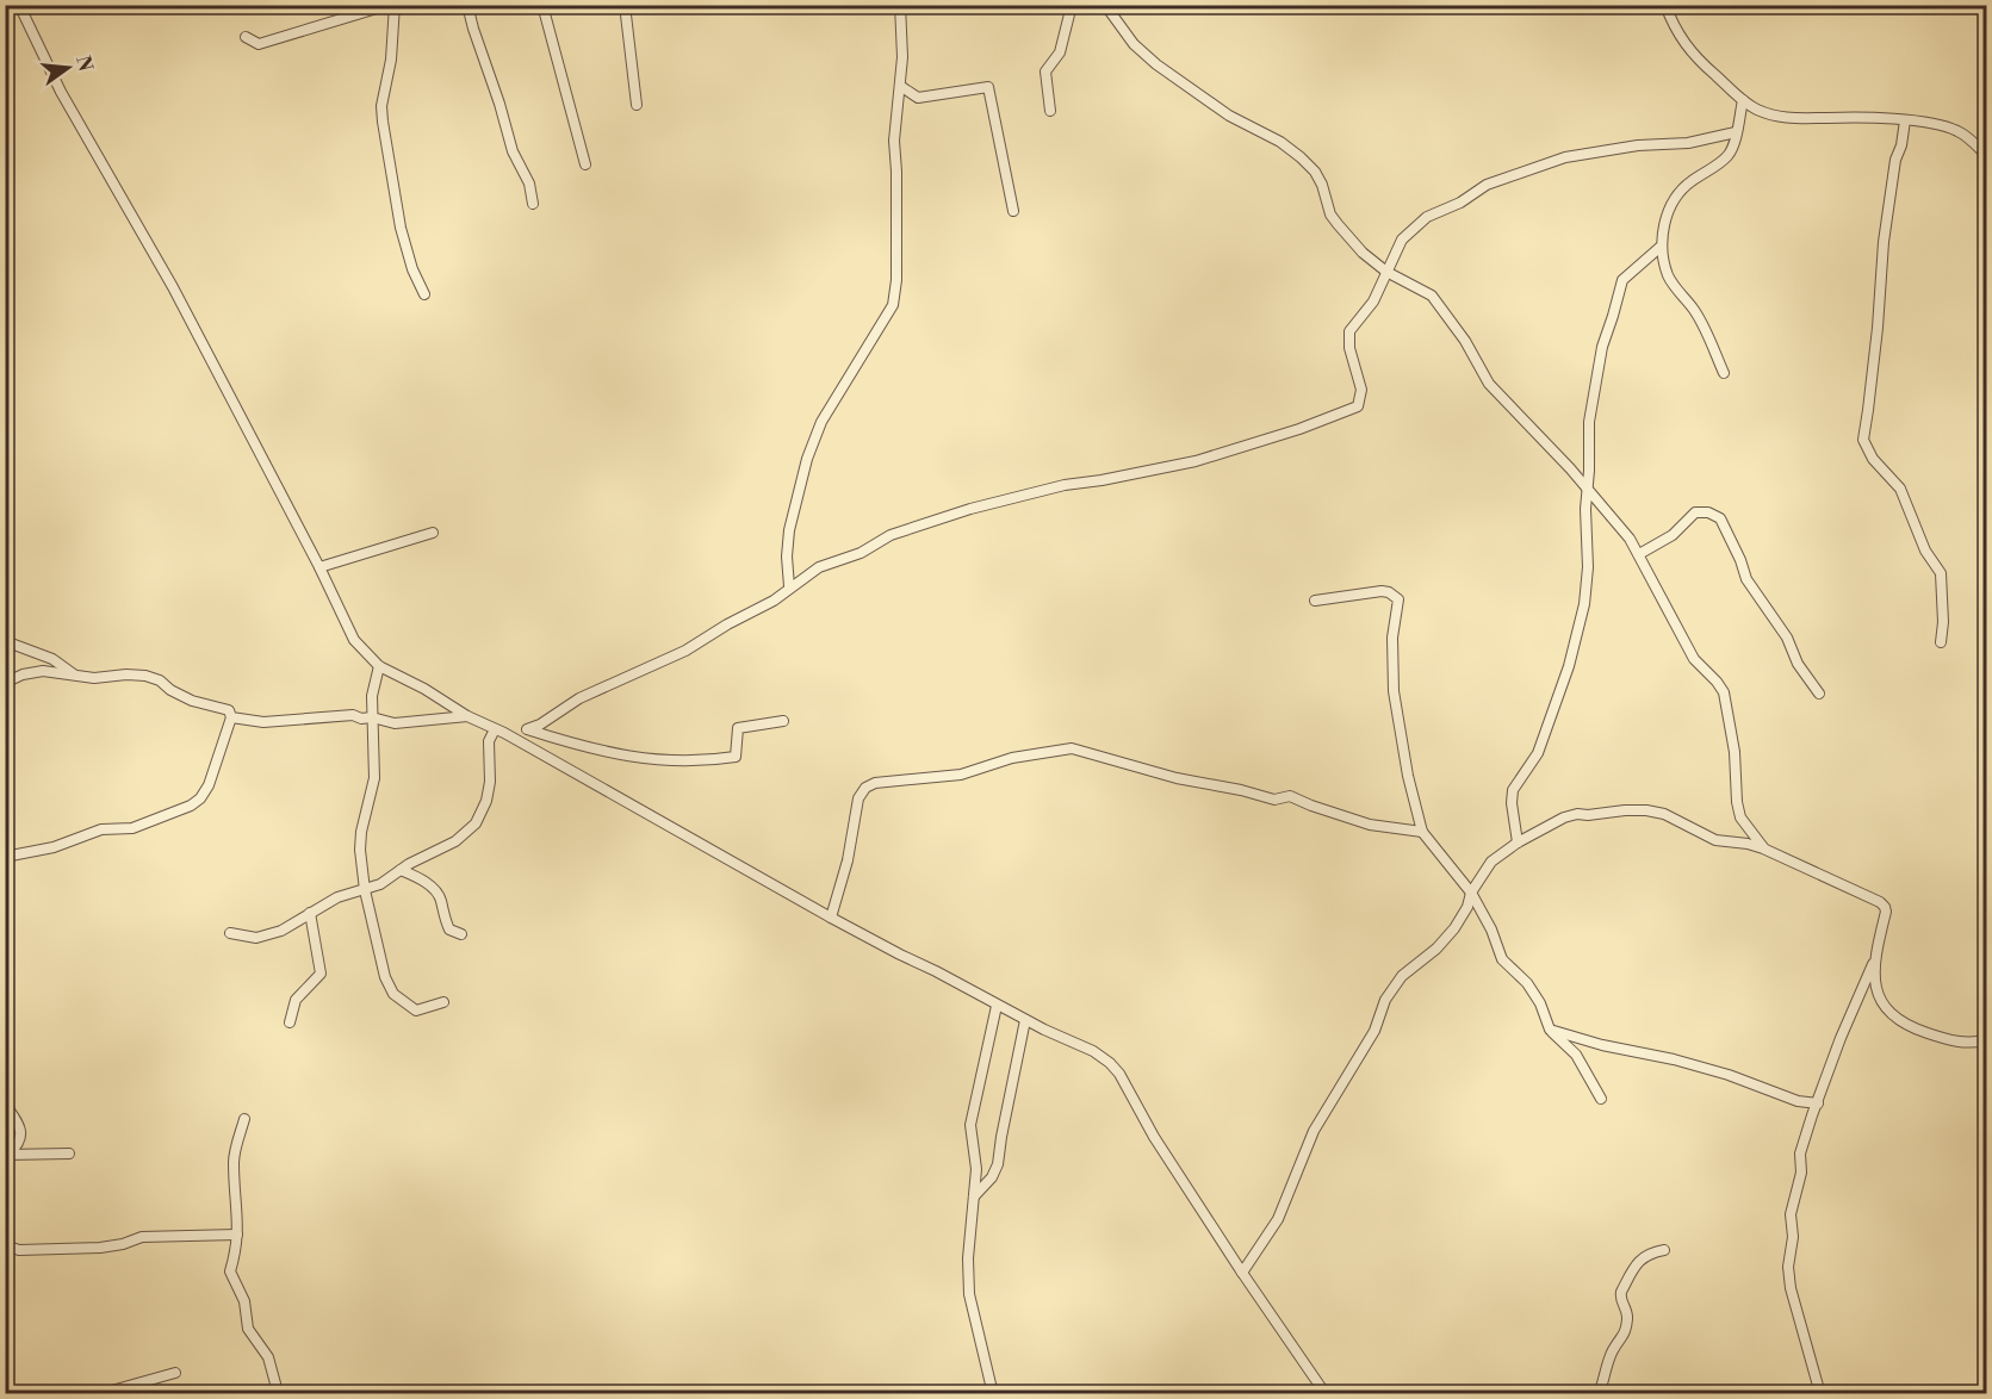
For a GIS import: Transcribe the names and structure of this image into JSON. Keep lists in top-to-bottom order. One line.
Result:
{"north":"right"}
